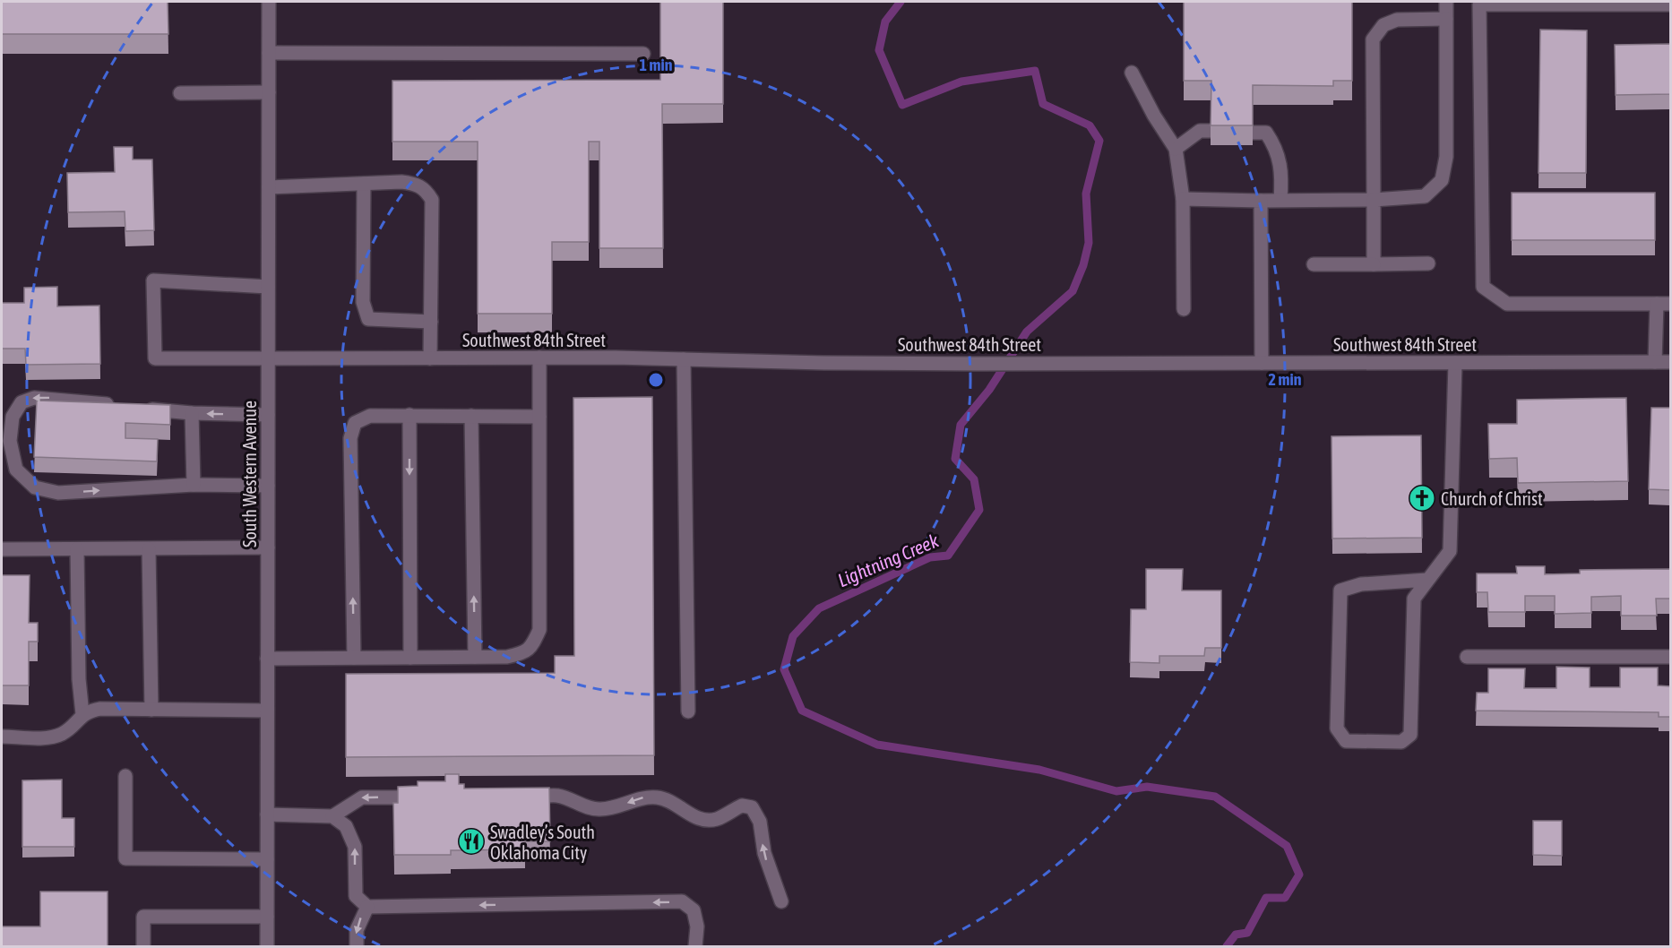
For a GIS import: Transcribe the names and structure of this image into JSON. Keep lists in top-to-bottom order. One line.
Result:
{"streets":{"street":["Southwest 84th Street","South Western Avenue"]},"crossings":[["Southwest 84th Street","South Western Avenue"]],"water":["Lightning Creek"],"places":{"church":["Church of Christ"],"restaurant":["Swadley’s South Oklahoma City"]},"rings":["1 min","2 min"]}
